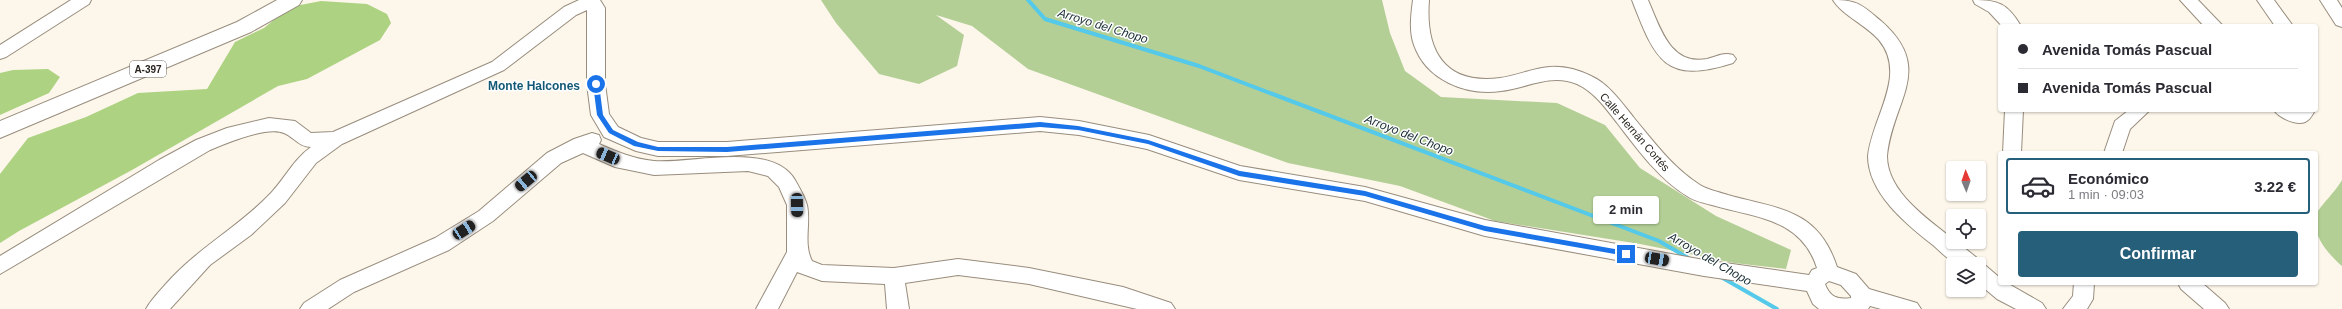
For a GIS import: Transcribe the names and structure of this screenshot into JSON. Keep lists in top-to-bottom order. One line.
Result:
{"streets":{"main road":["A-397"],"street":["Calle Hernán Cortés"]},"districts":["Monte Halcones"],"water":["Arroyo del Chopo"],"north":"top","page":{"banner":["Avenida Tomás Pascual","Avenida Tomás Pascual"],"list":[{"name":"Económico","note":"1 min · 09:03","value":"3.22 €"}],"bubble":"2 min","buttons":"Confirmar"}}
